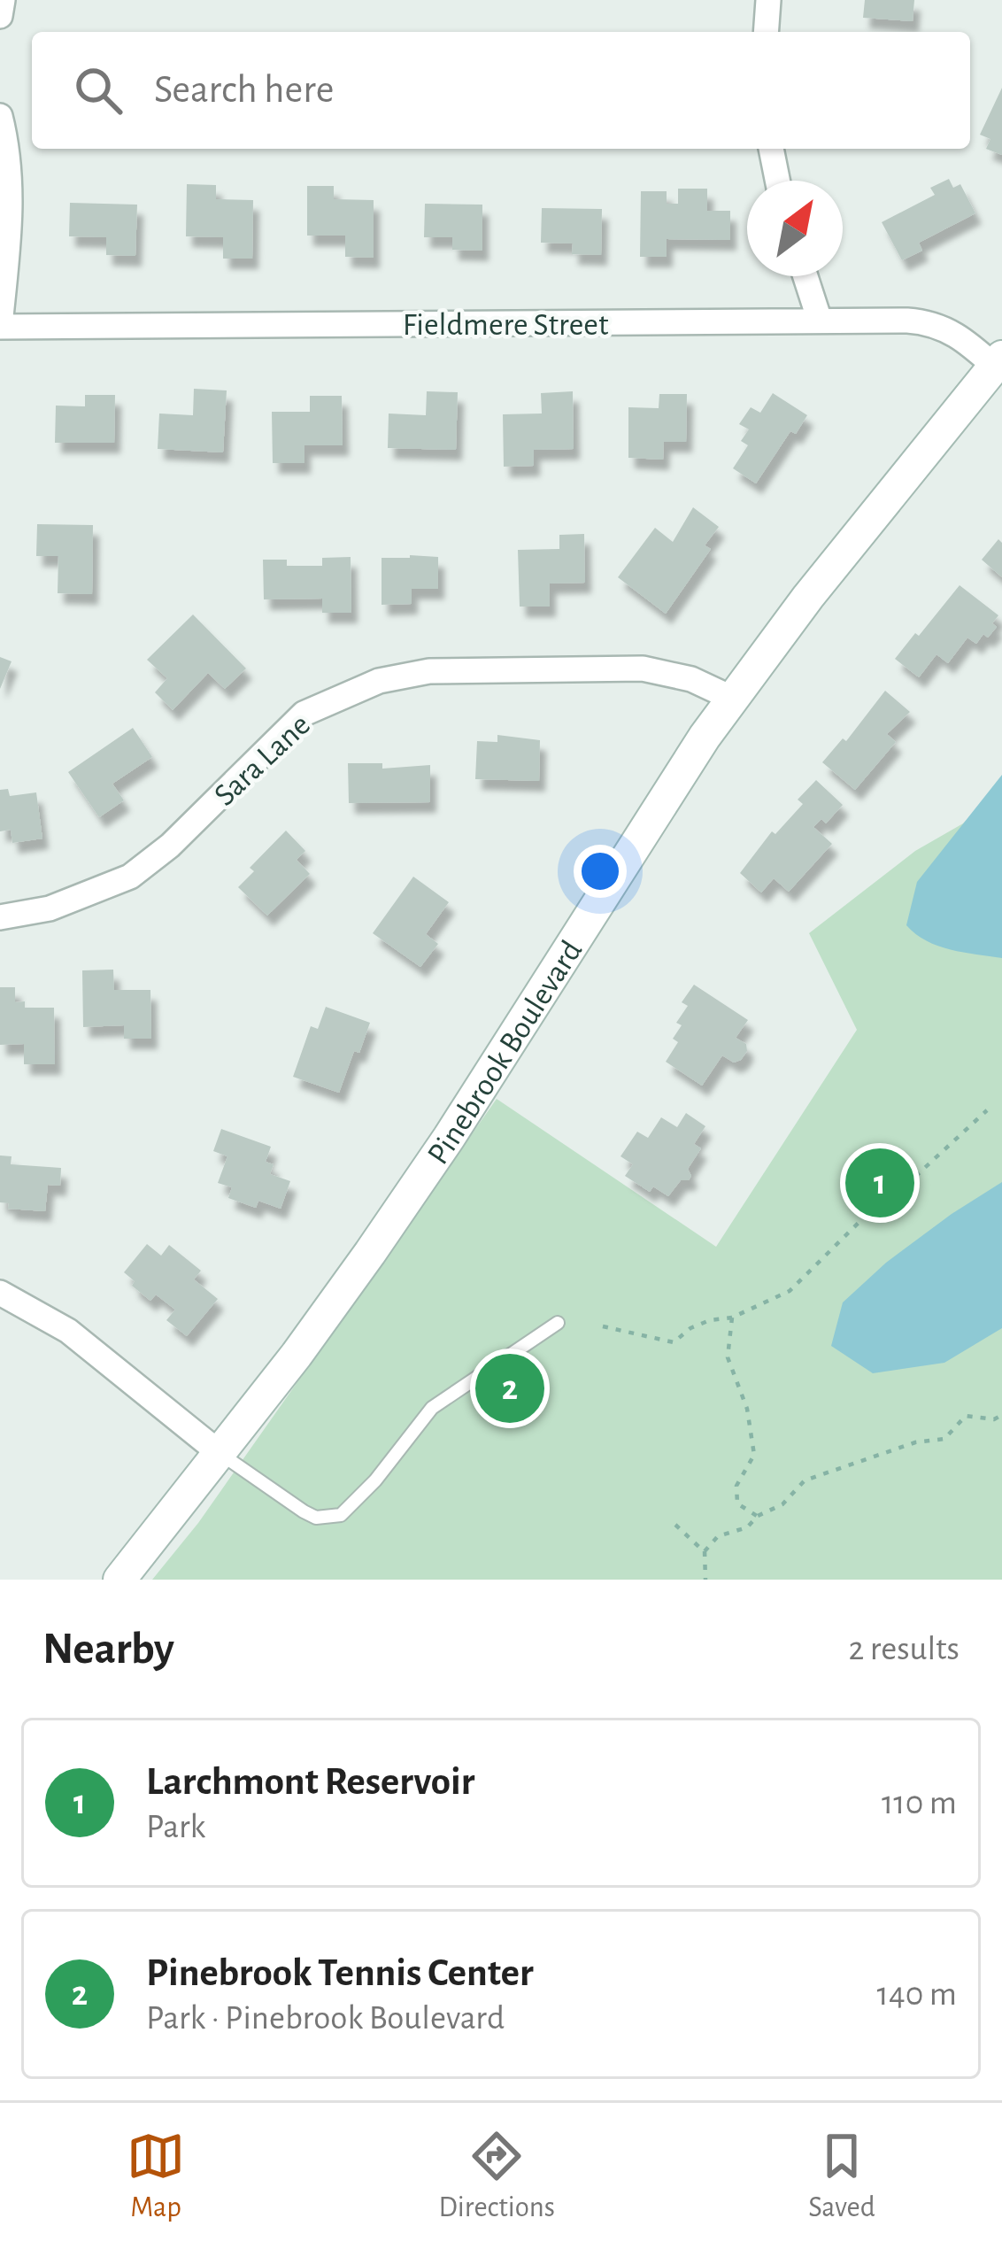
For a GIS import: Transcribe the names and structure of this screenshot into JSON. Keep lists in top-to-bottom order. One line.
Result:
{"streets":{"street":["Fieldmere Street","Sara Lane","Pinebrook Boulevard"]},"crossings":[["Fieldmere Street","Pinebrook Boulevard"],["Sara Lane","Pinebrook Boulevard"]],"north":"top right","page":{"search":"Search here","pins":["1","2"],"heading":["Nearby","2 results"],"list":[{"mark":"1","name":"Larchmont Reservoir","note":"Park","value":"110 m"},{"mark":"2","name":"Pinebrook Tennis Center","note":"Park · Pinebrook Boulevard","value":"140 m"}],"nav":["Map","Directions","Saved"]}}
